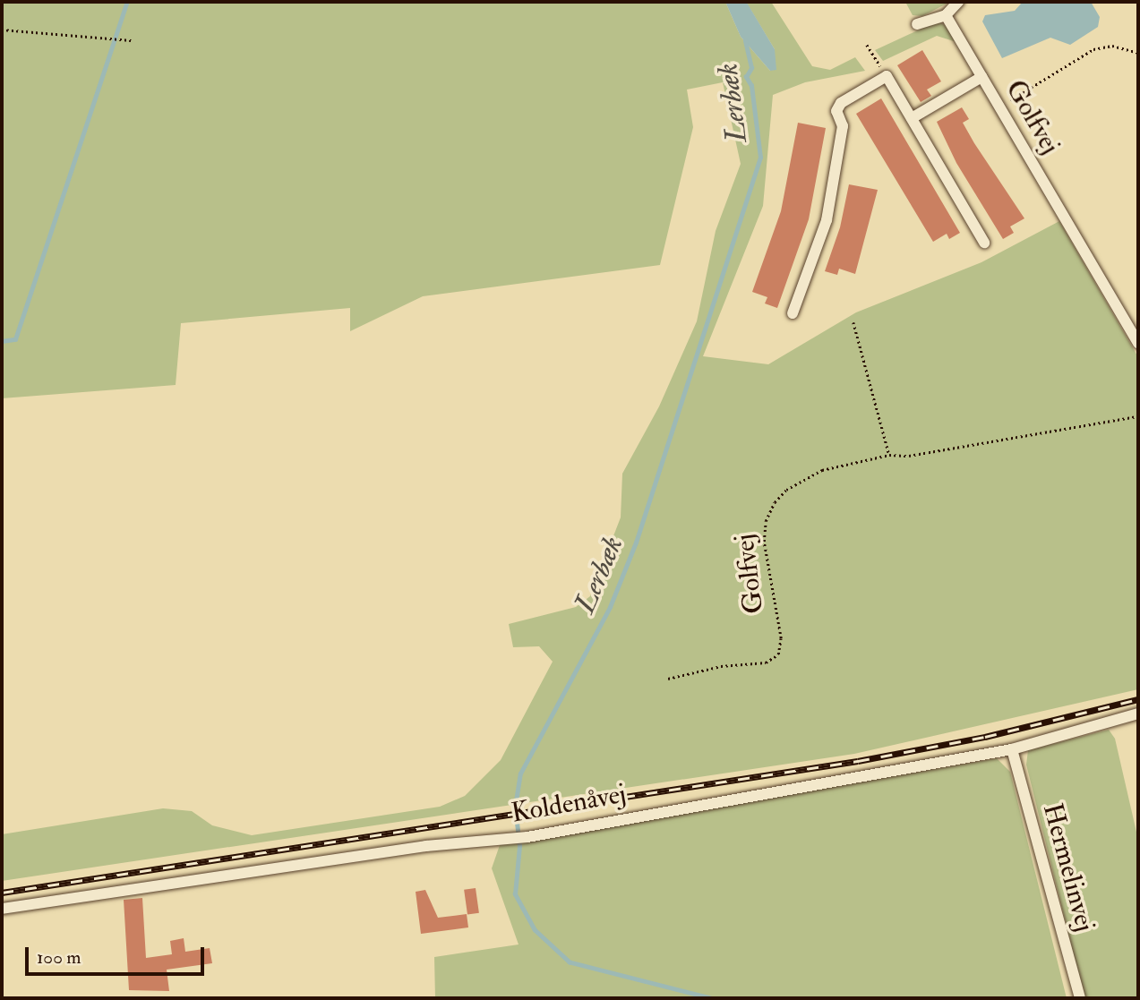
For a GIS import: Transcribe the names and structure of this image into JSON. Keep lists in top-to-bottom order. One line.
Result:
{"streets":{"street":["Golfvej","Koldenåvej","Hermelinvej"]},"crossings":[["Koldenåvej","Hermelinvej"]],"water":["Lerbæk"],"scale_bar":"100 m"}
